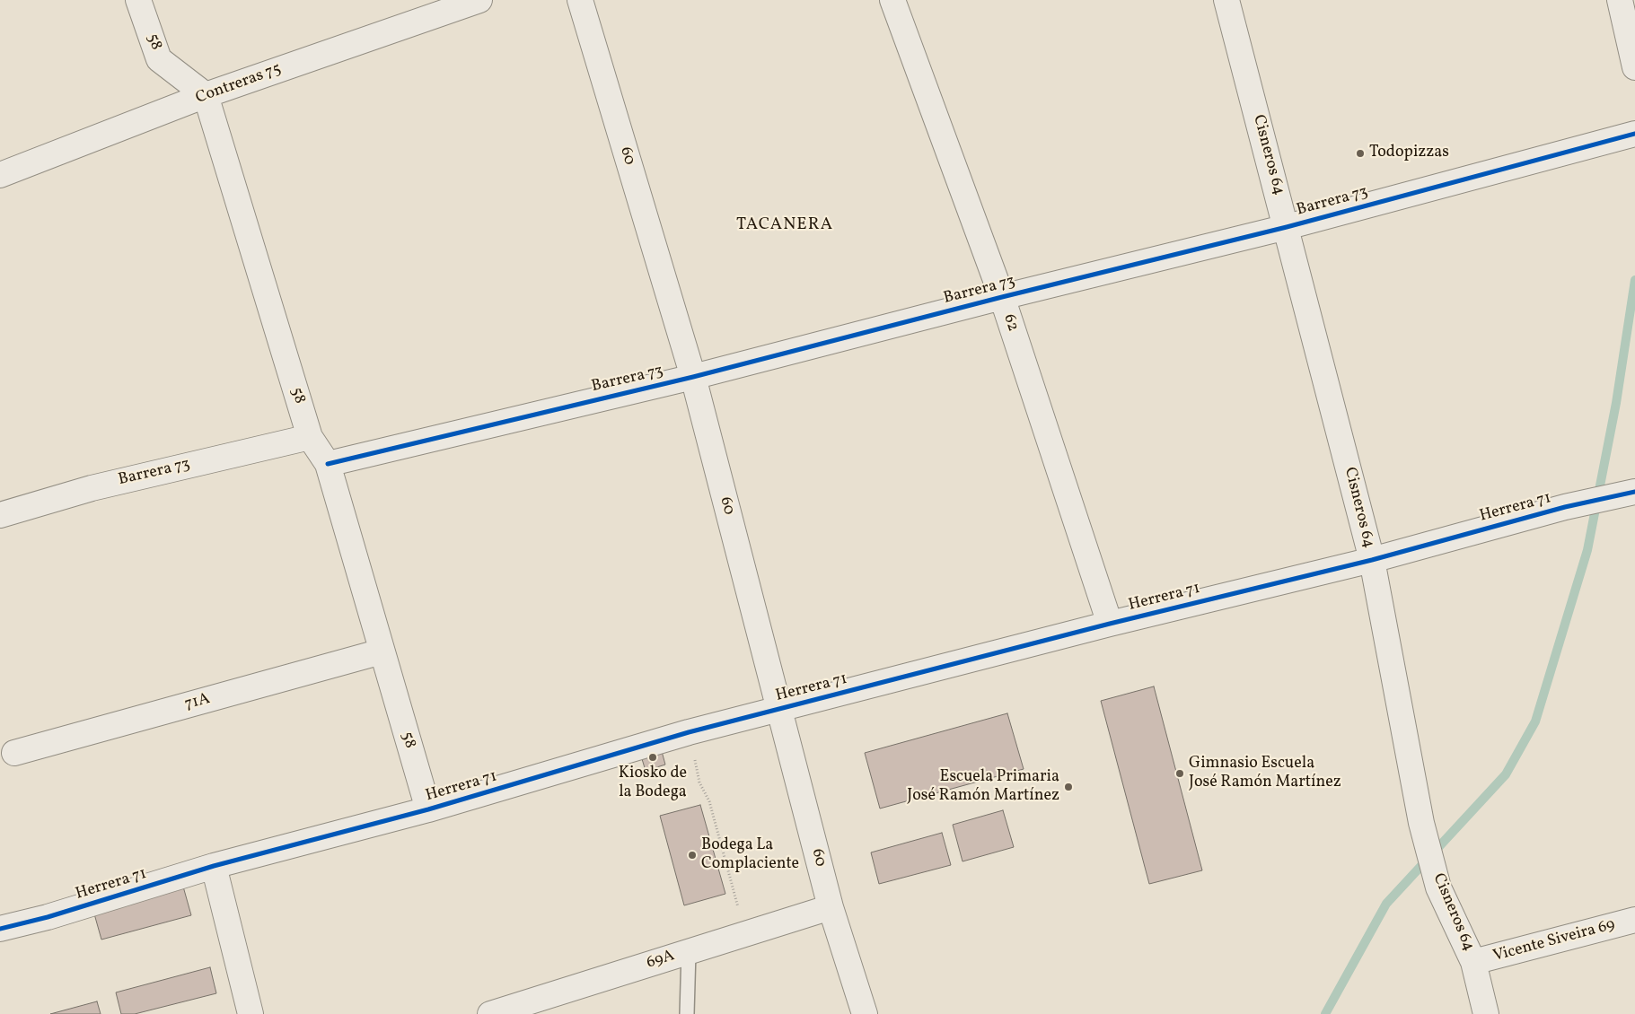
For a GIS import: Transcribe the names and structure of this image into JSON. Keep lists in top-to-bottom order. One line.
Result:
{"streets":{"street":["58","Contreras 75","Cisneros 64","60","Barrera 73","62","Herrera 71","71A","Vicente Siveira 69","69A"]},"crossings":[["58","Contreras 75"],["58","Barrera 73"],["58","Herrera 71"],["58","71A"],["Cisneros 64","Barrera 73"],["Cisneros 64","Herrera 71"],["Cisneros 64","Vicente Siveira 69"],["60","Barrera 73"],["60","Herrera 71"],["60","69A"],["Barrera 73","62"],["62","Herrera 71"]],"districts":["TACANERA"],"places":["Todopizzas","Kiosko de la Bodega","Gimnasio Escuela José Ramón Martínez","Escuela Primaria José Ramón Martínez","Bodega La Complaciente"]}
